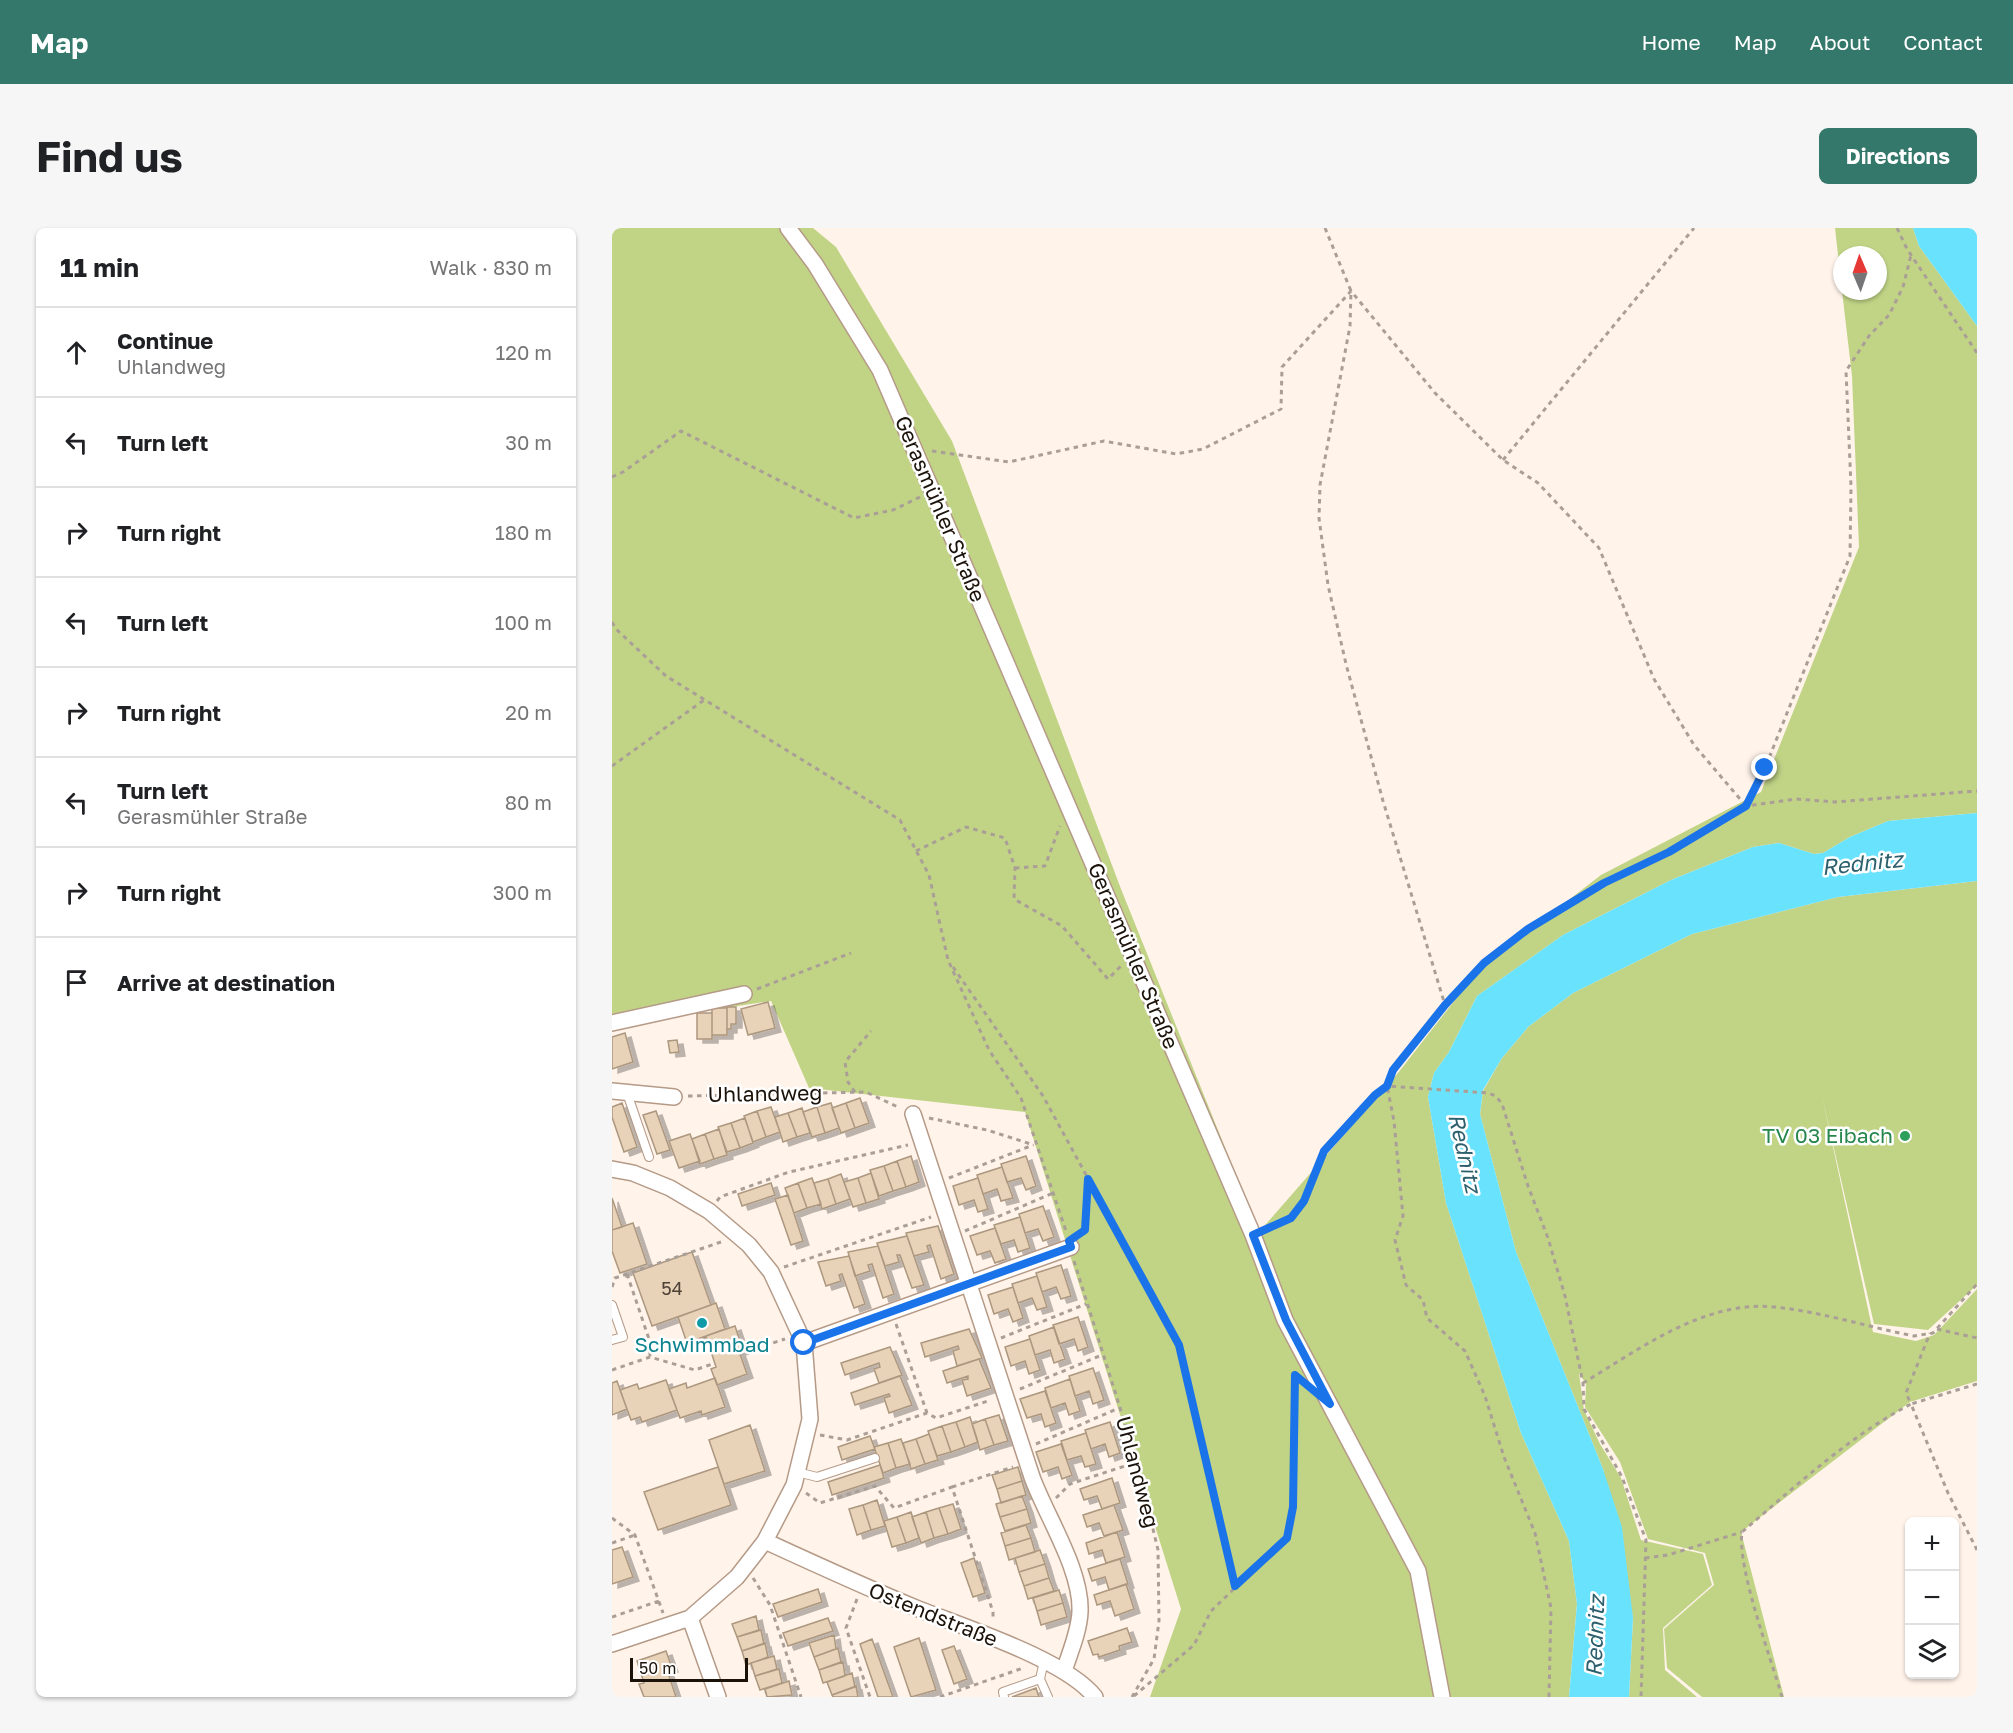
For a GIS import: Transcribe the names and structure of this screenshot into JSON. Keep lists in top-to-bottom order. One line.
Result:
{"streets":{"street":["Gerasmühler Straße","Ostendstraße"],"path":["Uhlandweg"]},"water":["Rednitz"],"places":["TV 03 Eibach","Schwimmbad"],"house_numbers":["54"],"scale_bar":"50 m","north":"top","page":{"header":"Map","nav":["Home","Map","About","Contact"],"buttons":"Directions","title":"Find us","heading":["11 min","Walk · 830 m"],"list":[["Continue","Uhlandweg","120 m"],["Turn left","30 m"],["Turn right","180 m"],["Turn left","100 m"],["Turn right","20 m"],["Turn left","Gerasmühler Straße","80 m"],["Turn right","300 m"],"Arrive at destination"],"map_buttons":["+","−"],"scale":"50 m"}}
